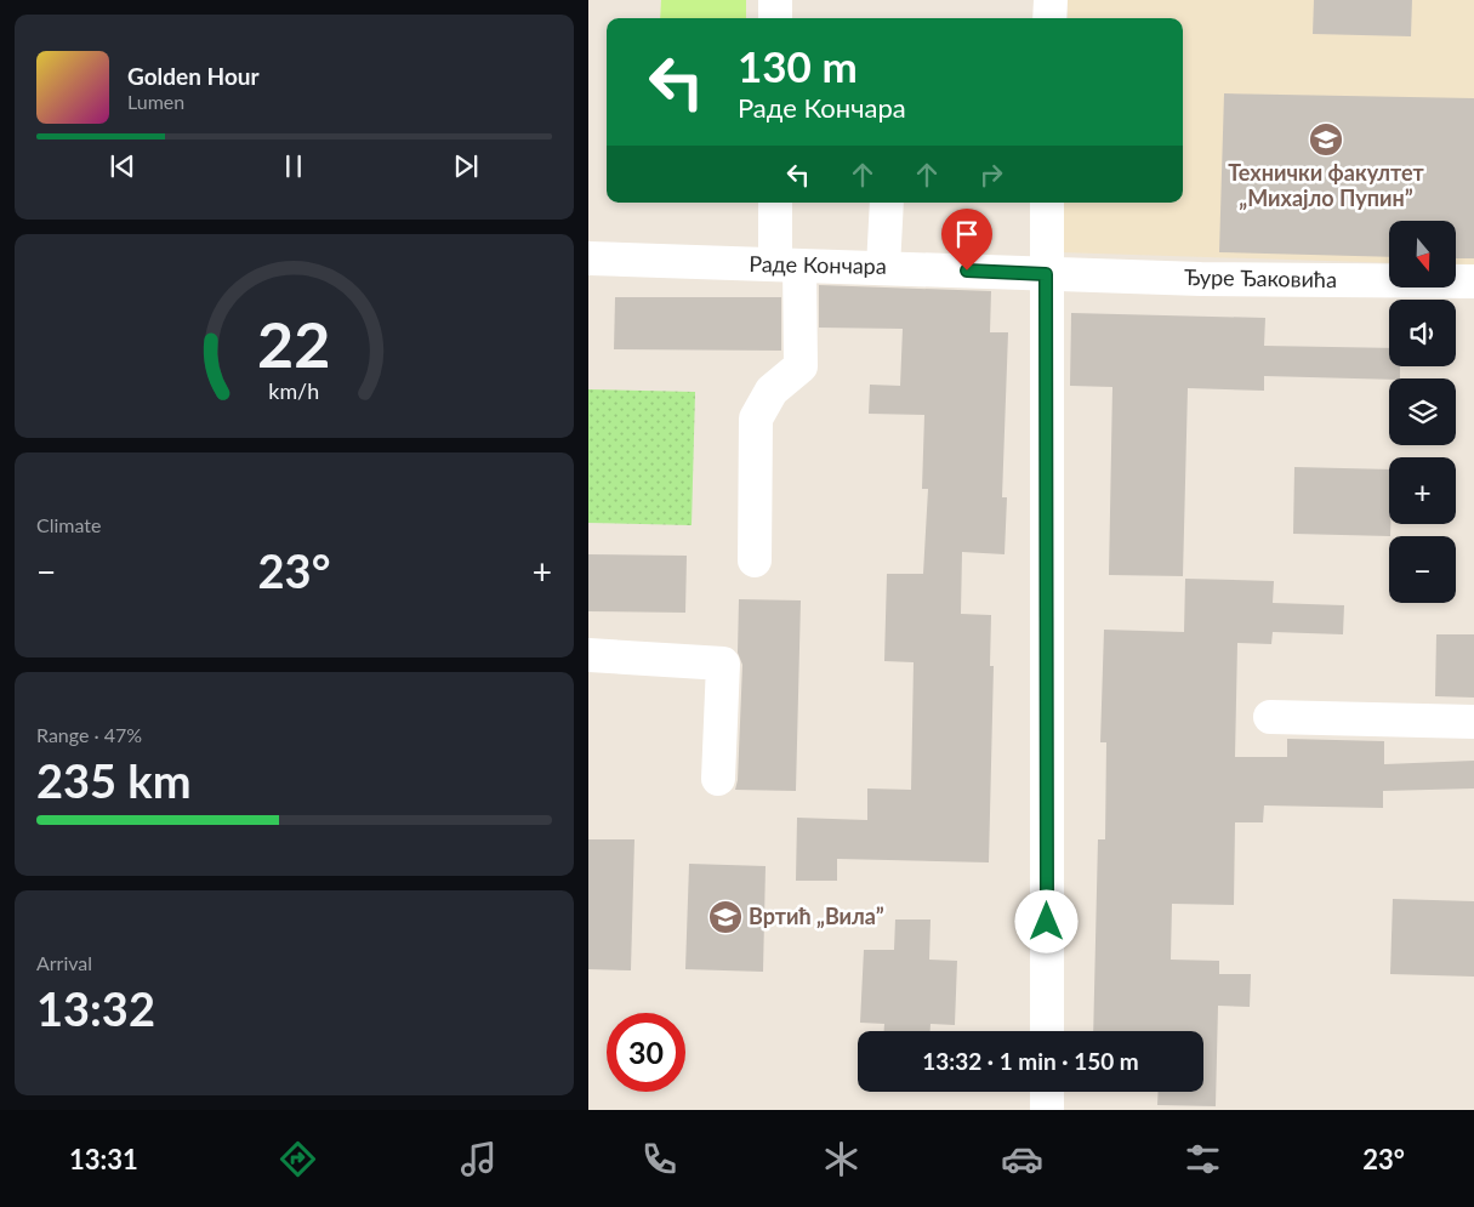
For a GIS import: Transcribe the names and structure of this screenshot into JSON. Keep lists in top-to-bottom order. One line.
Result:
{"streets":{"street":["Раде Кончара","Ђуре Ђаковића"]},"crossings":[["Раде Кончара","Ђуре Ђаковића"]],"places":{"school or university":["Технички факултет „Михајло Пупин”","Вртић „Вила”"]},"north":"bottom","page":{"turn":["130 m","Раде Кончара"],"song":["Golden Hour","Lumen"],"map_buttons":["+","−"],"tile":["Climate",["Range · 47%","235 km"],["Arrival","13:32"]],"heat":["−","23°","+"],"limit":"30","trip":"13:32 · 1 min · 150 m","tabs":["13:31","23°"],"gauge":["22","km/h"]}}
